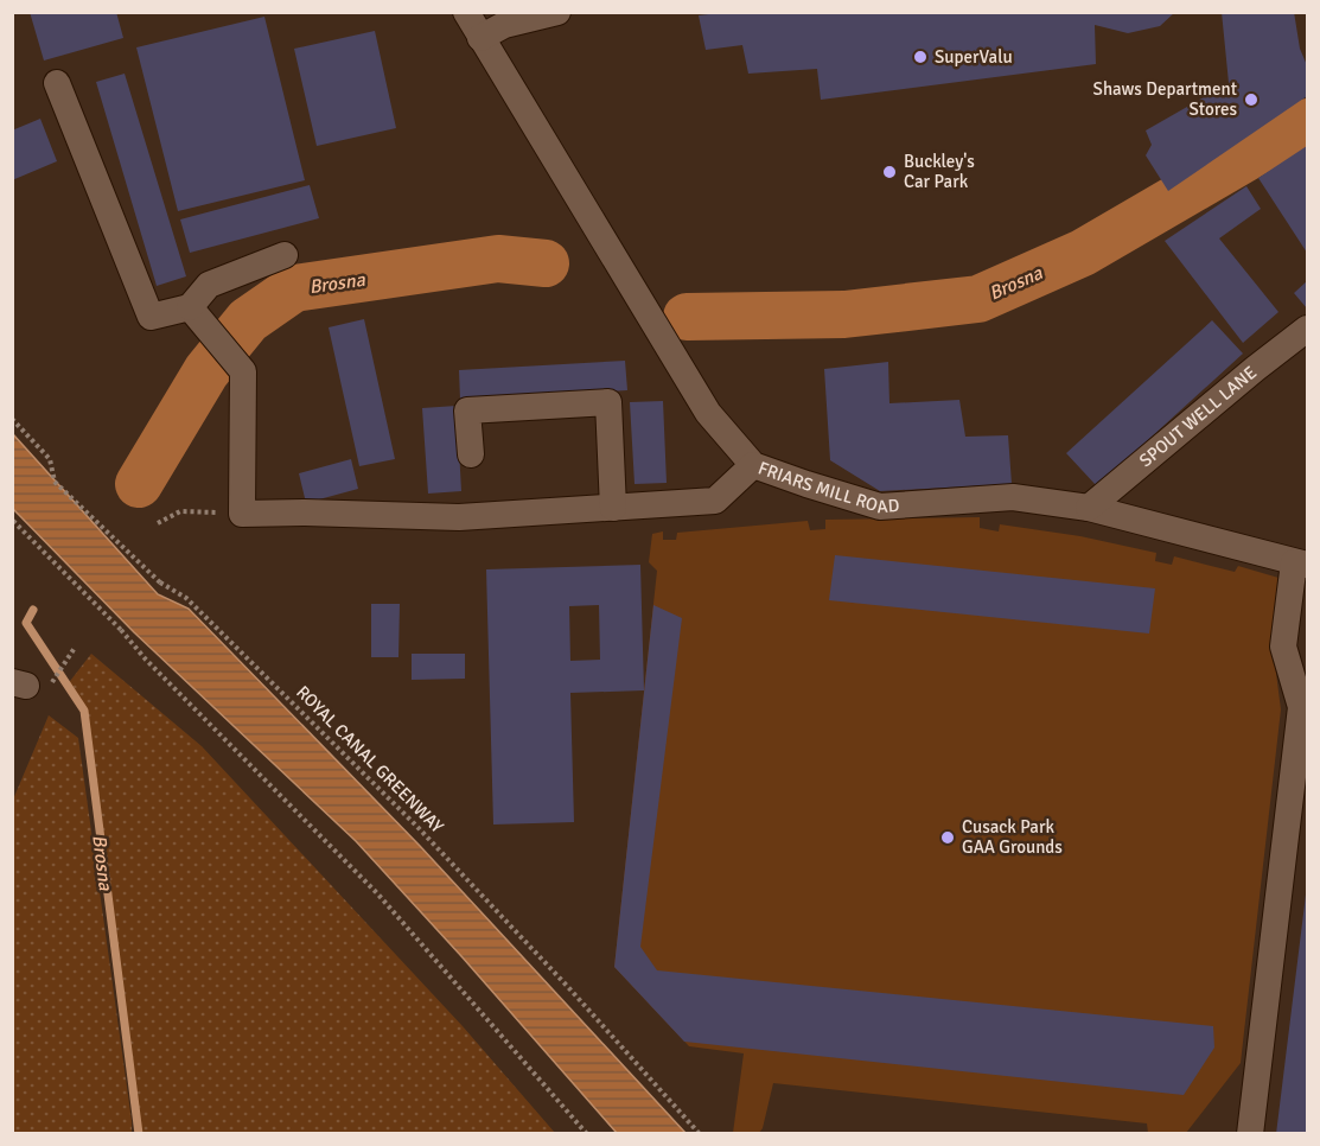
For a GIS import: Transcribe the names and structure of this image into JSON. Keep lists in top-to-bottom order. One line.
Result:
{"streets":{"street":["SPOUT WELL LANE","FRIARS MILL ROAD"],"path":["ROYAL CANAL GREENWAY"]},"crossings":[["SPOUT WELL LANE","FRIARS MILL ROAD"]],"water":["Brosna"],"places":["SuperValu","Shaws Department Stores","Buckley's Car Park","Cusack Park GAA Grounds"]}
